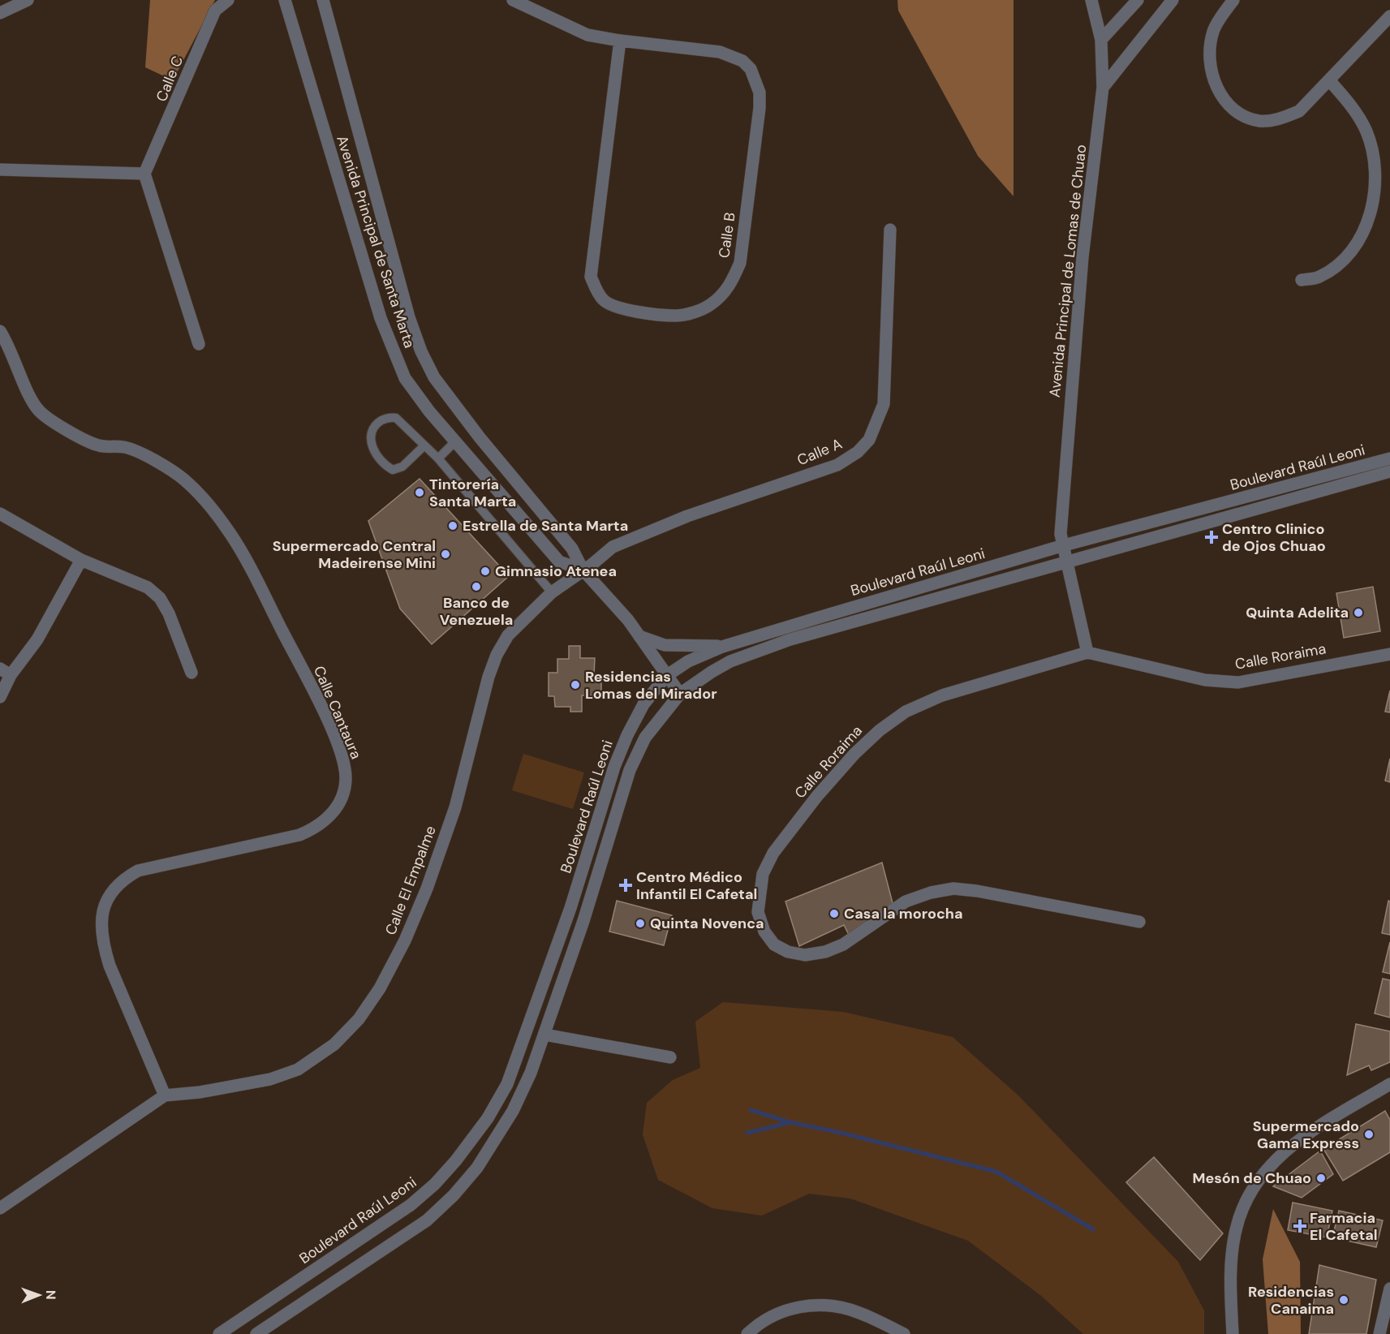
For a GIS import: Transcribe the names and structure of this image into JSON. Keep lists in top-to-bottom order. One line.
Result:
{"streets":{"street":["Calle C","Calle B","Avenida Principal de Santa Marta","Avenida Principal de Lomas de Chuao","Calle A","Boulevard Raúl Leoni","Calle Roraima","Calle Cantaura","Calle El Empalme"]},"crossings":[["Avenida Principal de Santa Marta","Calle A"],["Avenida Principal de Santa Marta","Boulevard Raúl Leoni"],["Avenida Principal de Santa Marta","Calle El Empalme"],["Avenida Principal de Lomas de Chuao","Boulevard Raúl Leoni"],["Avenida Principal de Lomas de Chuao","Calle Roraima"],["Calle A","Calle El Empalme"],["Calle Cantaura","Calle El Empalme"]],"places":{"other":["Tintorería Santa Marta","Estrella de Santa Marta","Supermercado Central Madeirense Mini","Gimnasio Atenea","Banco de Venezuela","Quinta Adelita","Residencias Lomas del Mirador","Casa la morocha","Quinta Novenca","Supermercado Gama Express","Mesón de Chuao","Residencias Canaima"],"health":["Centro Clinico de Ojos Chuao","Centro Médico Infantil El Cafetal","Farmacia El Cafetal"]},"north":"right"}
